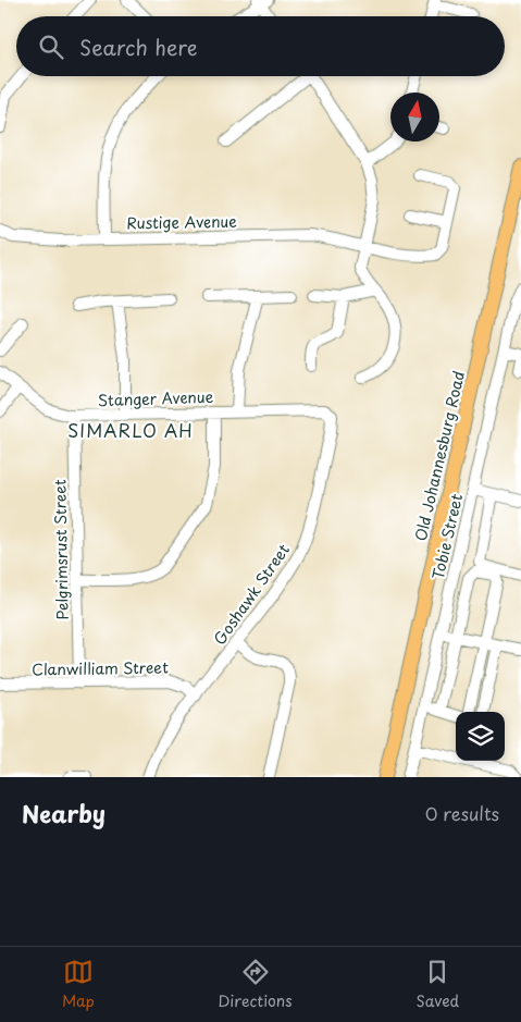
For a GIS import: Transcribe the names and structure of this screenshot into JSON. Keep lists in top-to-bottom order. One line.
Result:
{"streets":{"main road":["Old Johannesburg Road"],"street":["Rustige Avenue","Stanger Avenue","Tobie Street","Pelgrimsrust Street","Goshawk Street","Clanwilliam Street"]},"crossings":[["Stanger Avenue","Pelgrimsrust Street"],["Stanger Avenue","Goshawk Street"],["Pelgrimsrust Street","Clanwilliam Street"],["Goshawk Street","Clanwilliam Street"]],"districts":["SIMARLO AH"],"north":"top","page":{"search":"Search here","heading":["Nearby","0 results"],"nav":["Map","Directions","Saved"]}}
